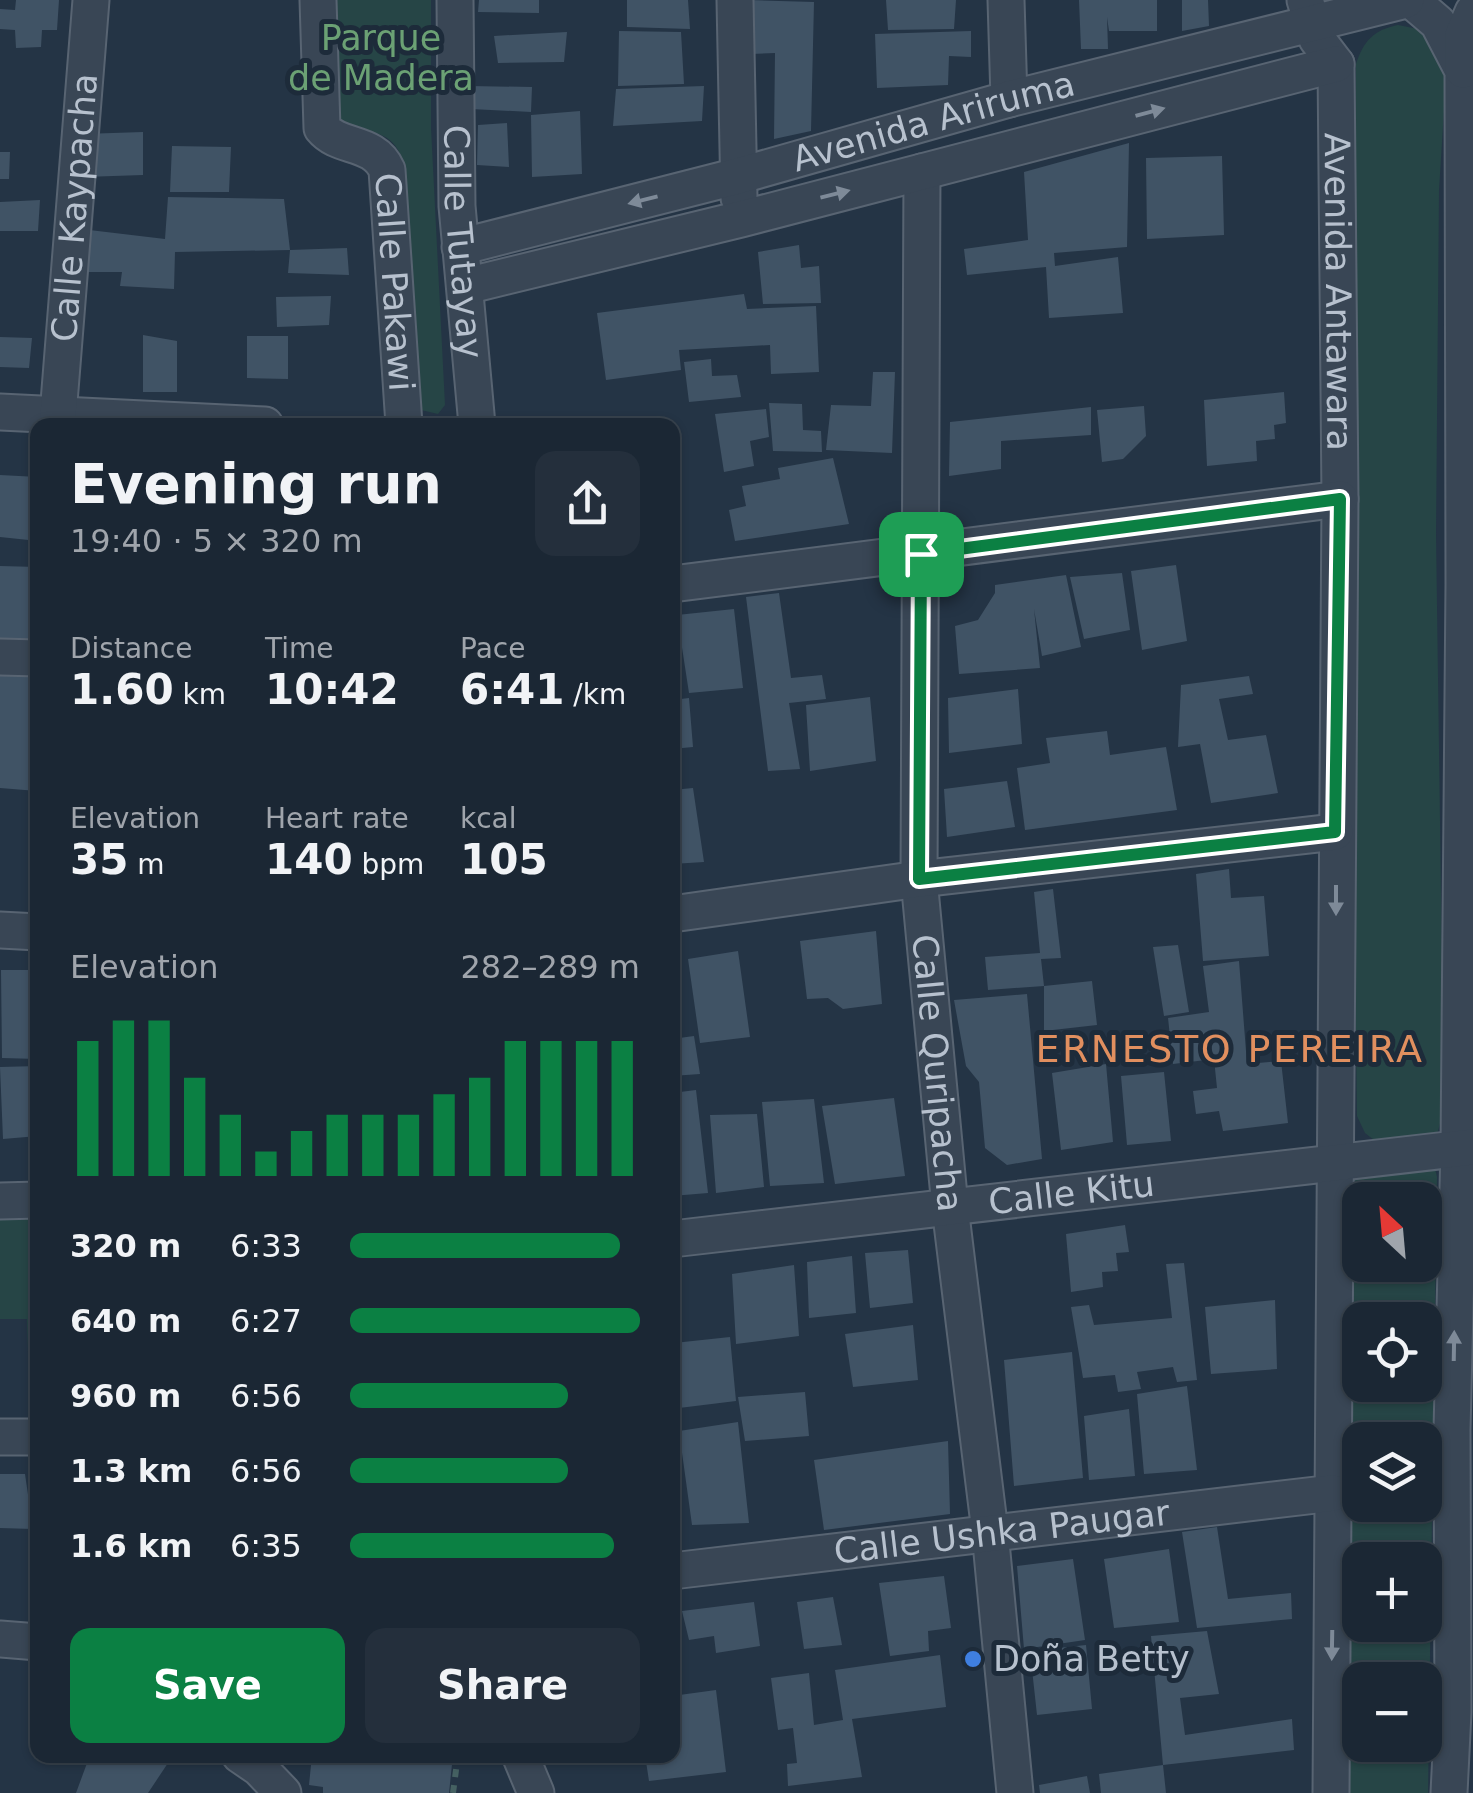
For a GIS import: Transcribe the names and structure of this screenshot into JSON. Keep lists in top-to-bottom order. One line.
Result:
{"streets":{"street":["Avenida Ariruma","Calle Kaypacha","Calle Tutayay","Calle Pakawi","Avenida Antawara","Calle Quripacha","Calle Kitu","Calle Ushka Paugar"]},"crossings":[["Avenida Ariruma","Calle Tutayay"],["Avenida Ariruma","Avenida Antawara"],["Avenida Ariruma","Calle Quripacha"],["Avenida Antawara","Calle Kitu"],["Avenida Antawara","Calle Ushka Paugar"],["Calle Quripacha","Calle Kitu"],["Calle Quripacha","Calle Ushka Paugar"]],"districts":["ERNESTO PEREIRA"],"parks":["Parque de Madera"],"places":["Doña Betty"],"north":"top left","page":{"heading":["Evening run","19:40 · 5 × 320 m"],"stats":[["Distance","1.60 km"],["Time","10:42"],["Pace","6:41 /km"],["Elevation","35 m"],["Heart rate","140 bpm"],["kcal","105"]],"chart":["Elevation","282–289 m"],"map_buttons":["+","−"],"list":[{"name":"320 m","note":"6:33"},{"name":"640 m","note":"6:27"},{"name":"960 m","note":"6:56"},{"name":"1.3 km","note":"6:56"},{"name":"1.6 km","note":"6:35"}],"buttons":["Save","Share"]}}
